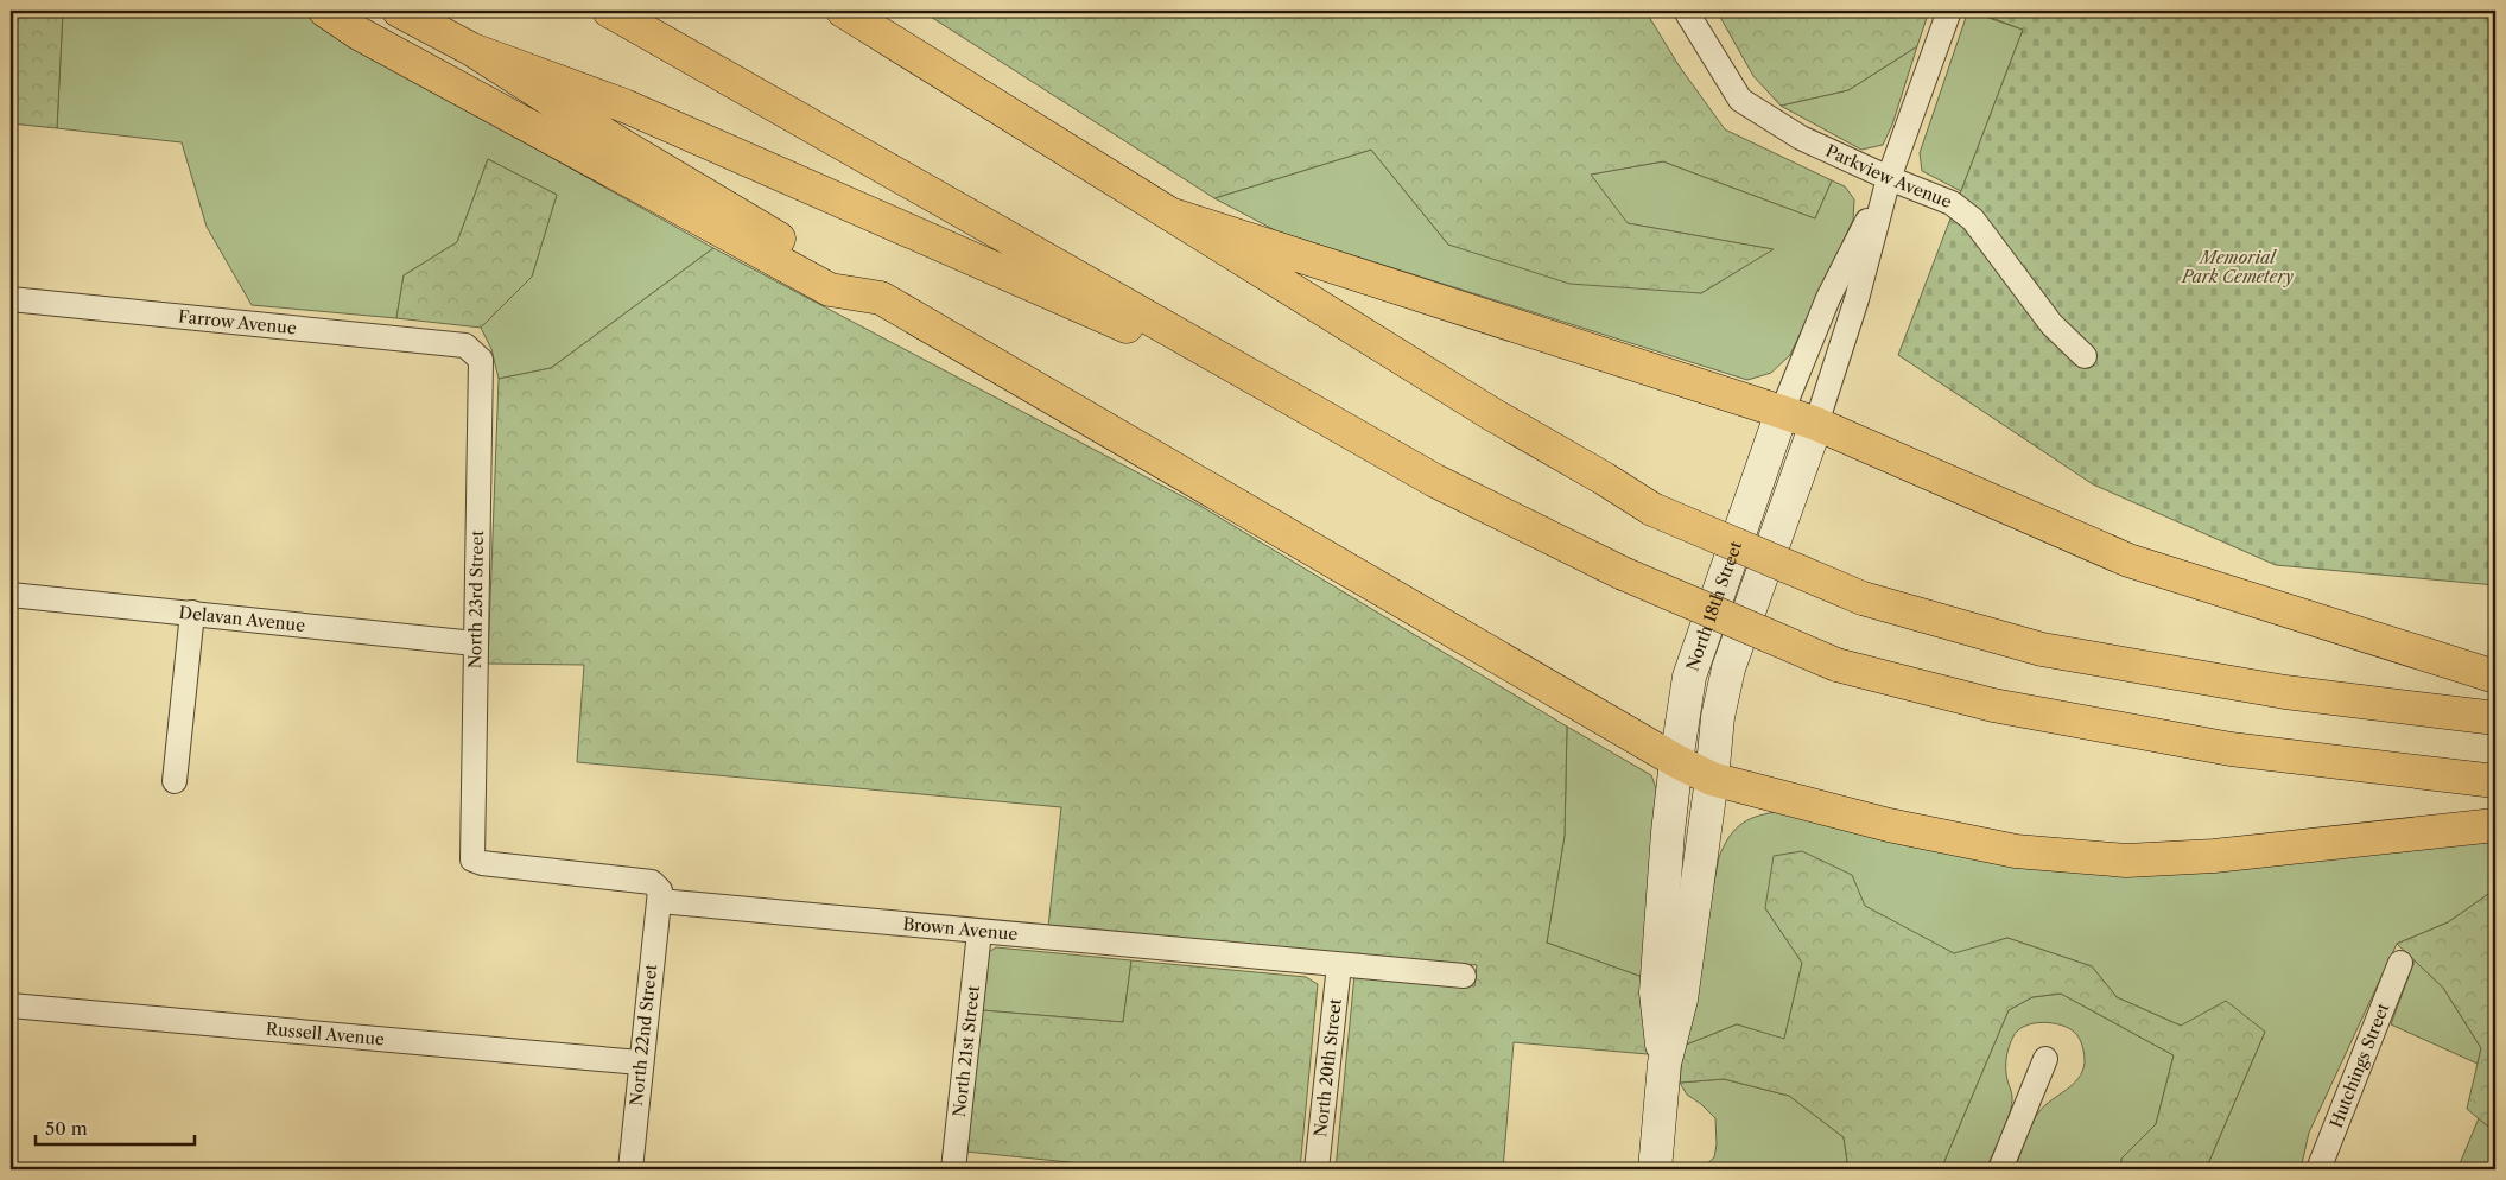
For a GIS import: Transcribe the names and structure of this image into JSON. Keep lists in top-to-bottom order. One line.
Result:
{"streets":{"main road":["North 18th Street"],"street":["Parkview Avenue","Farrow Avenue","North 23rd Street","Delavan Avenue","Brown Avenue","Russell Avenue","North 22nd Street","North 21st Street","Hutchings Street","North 20th Street"]},"crossings":[["Parkview Avenue","North 18th Street"],["Farrow Avenue","North 23rd Street"],["North 23rd Street","Delavan Avenue"],["North 23rd Street","Brown Avenue"],["North 23rd Street","North 22nd Street"],["Brown Avenue","North 22nd Street"],["Brown Avenue","North 21st Street"],["Brown Avenue","North 20th Street"],["Russell Avenue","North 22nd Street"]],"parks":["Memorial Park Cemetery"],"scale_bar":"50 m"}
